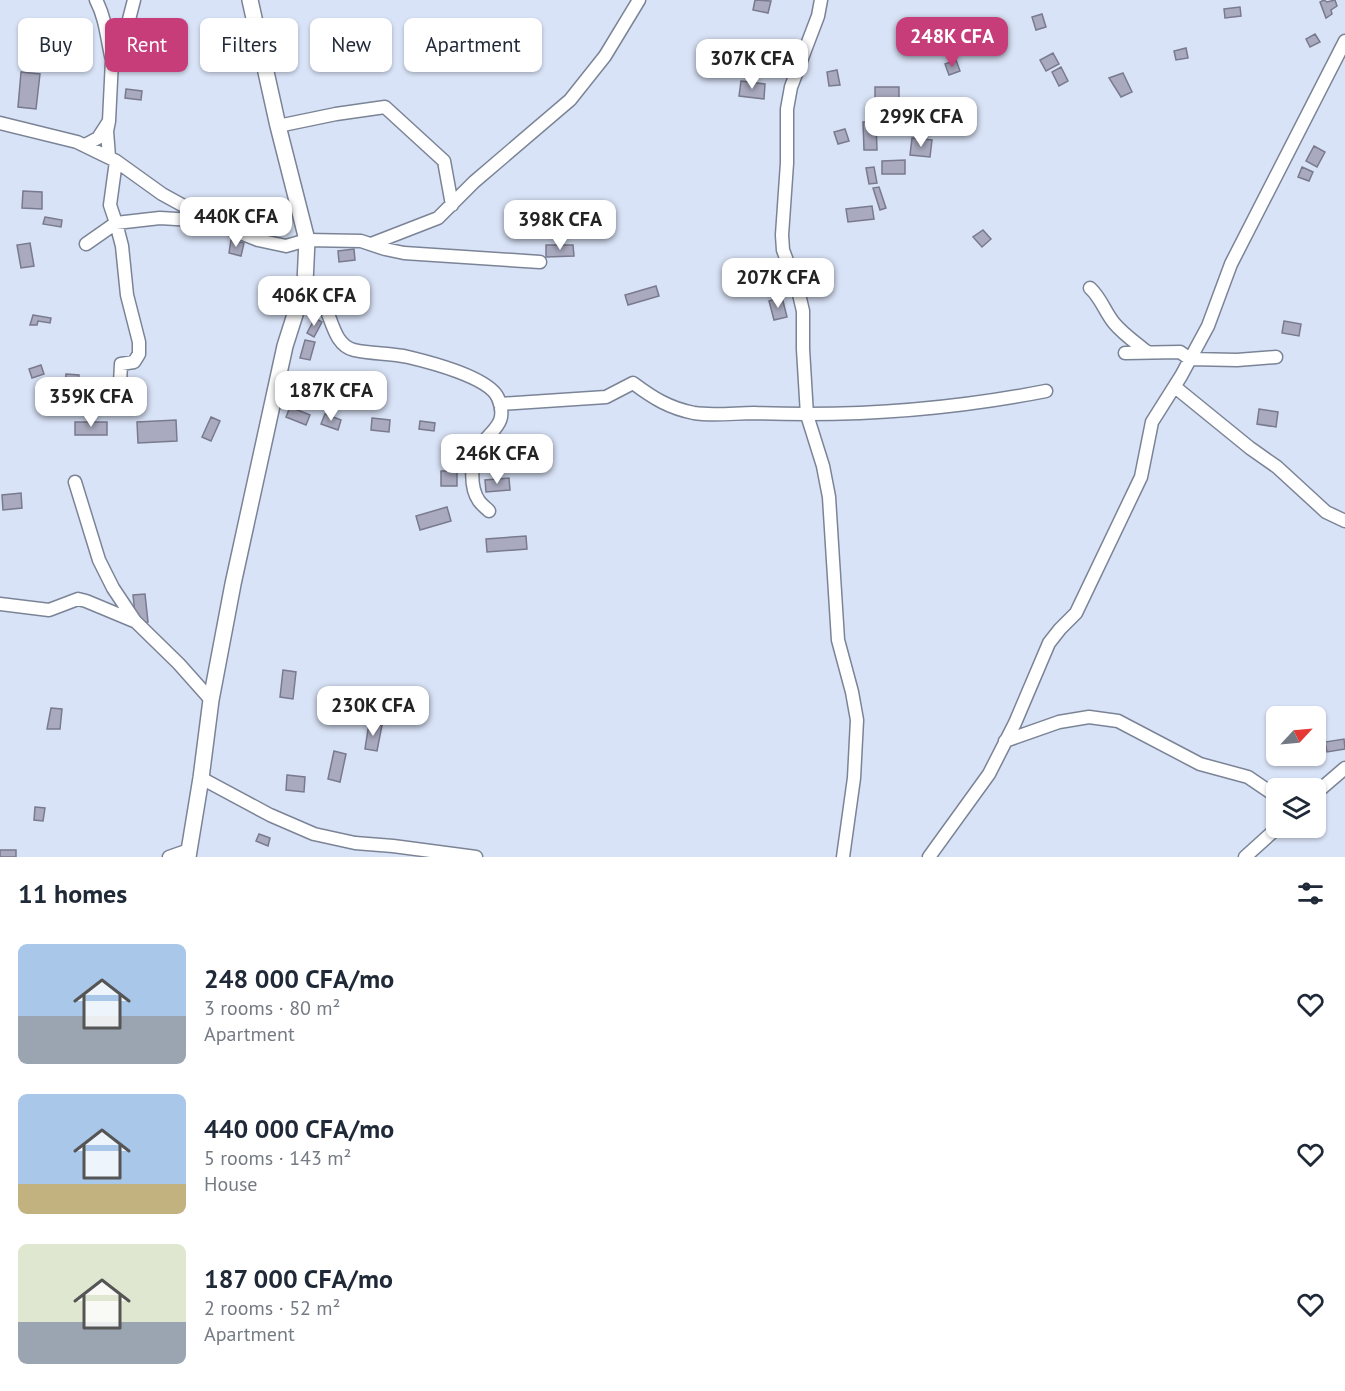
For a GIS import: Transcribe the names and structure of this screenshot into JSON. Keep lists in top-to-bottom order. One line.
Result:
{"north":"top right","page":{"price":["248K CFA","307K CFA","299K CFA","440K CFA","398K CFA","207K CFA","406K CFA","187K CFA","359K CFA","246K CFA","230K CFA"],"chip":["Buy","Rent","Filters","New","Apartment"],"heading":"11 homes","list":[{"name":"248 000 CFA/mo","note":"3 rooms · 80 m² · Apartment"},{"name":"440 000 CFA/mo","note":"5 rooms · 143 m² · House"},{"name":"187 000 CFA/mo","note":"2 rooms · 52 m² · Apartment"}]}}
